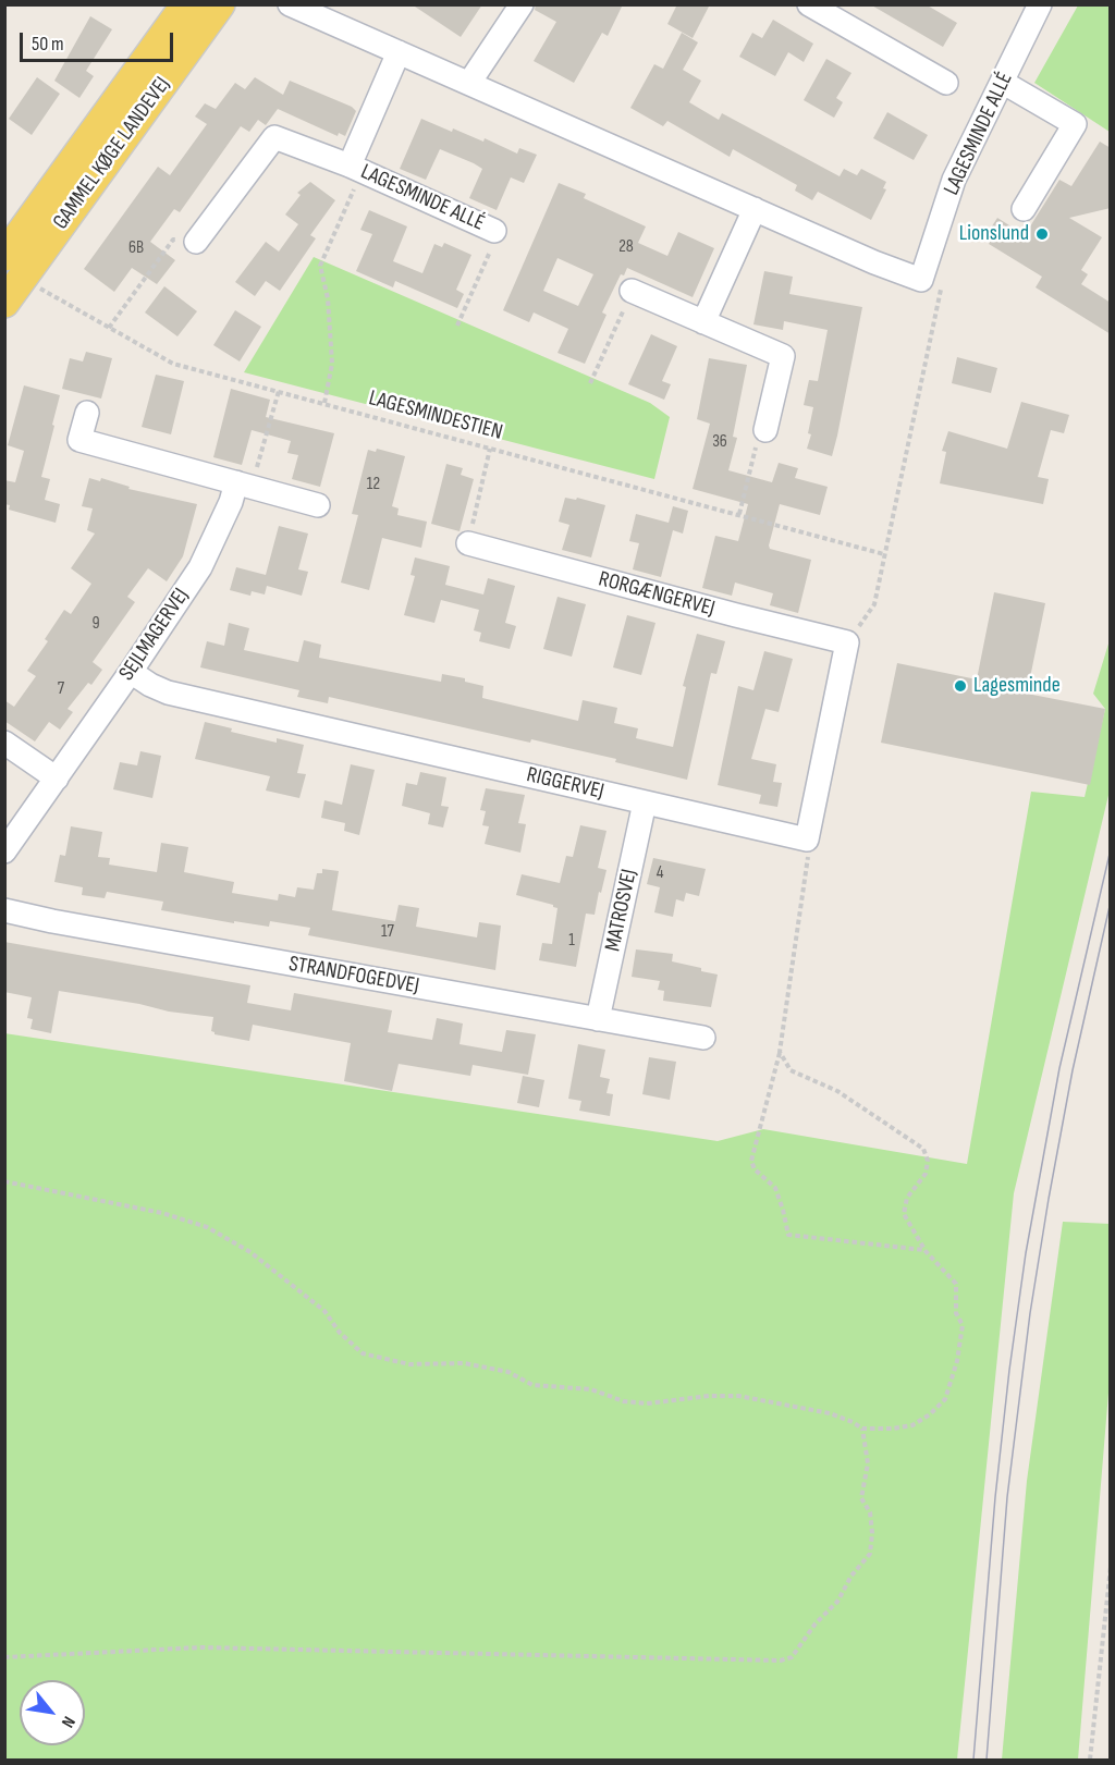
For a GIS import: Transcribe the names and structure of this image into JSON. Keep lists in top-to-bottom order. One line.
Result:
{"streets":{"main road":["GAMMEL KØGE LANDEVEJ"],"street":["LAGESMINDE ALLÉ","RORGÆNGERVEJ","SEJLMAGERVEJ","RIGGERVEJ","MATROSVEJ","STRANDFOGEDVEJ"],"path":["LAGESMINDESTIEN"]},"crossings":[["GAMMEL KØGE LANDEVEJ","LAGESMINDESTIEN"],["SEJLMAGERVEJ","RIGGERVEJ"],["RIGGERVEJ","MATROSVEJ"],["MATROSVEJ","STRANDFOGEDVEJ"]],"places":["Lionslund","Lagesminde"],"house_numbers":["28","6B","36","12","9","7","4","17","1"],"scale_bar":"50 m","north":"bottom right"}
